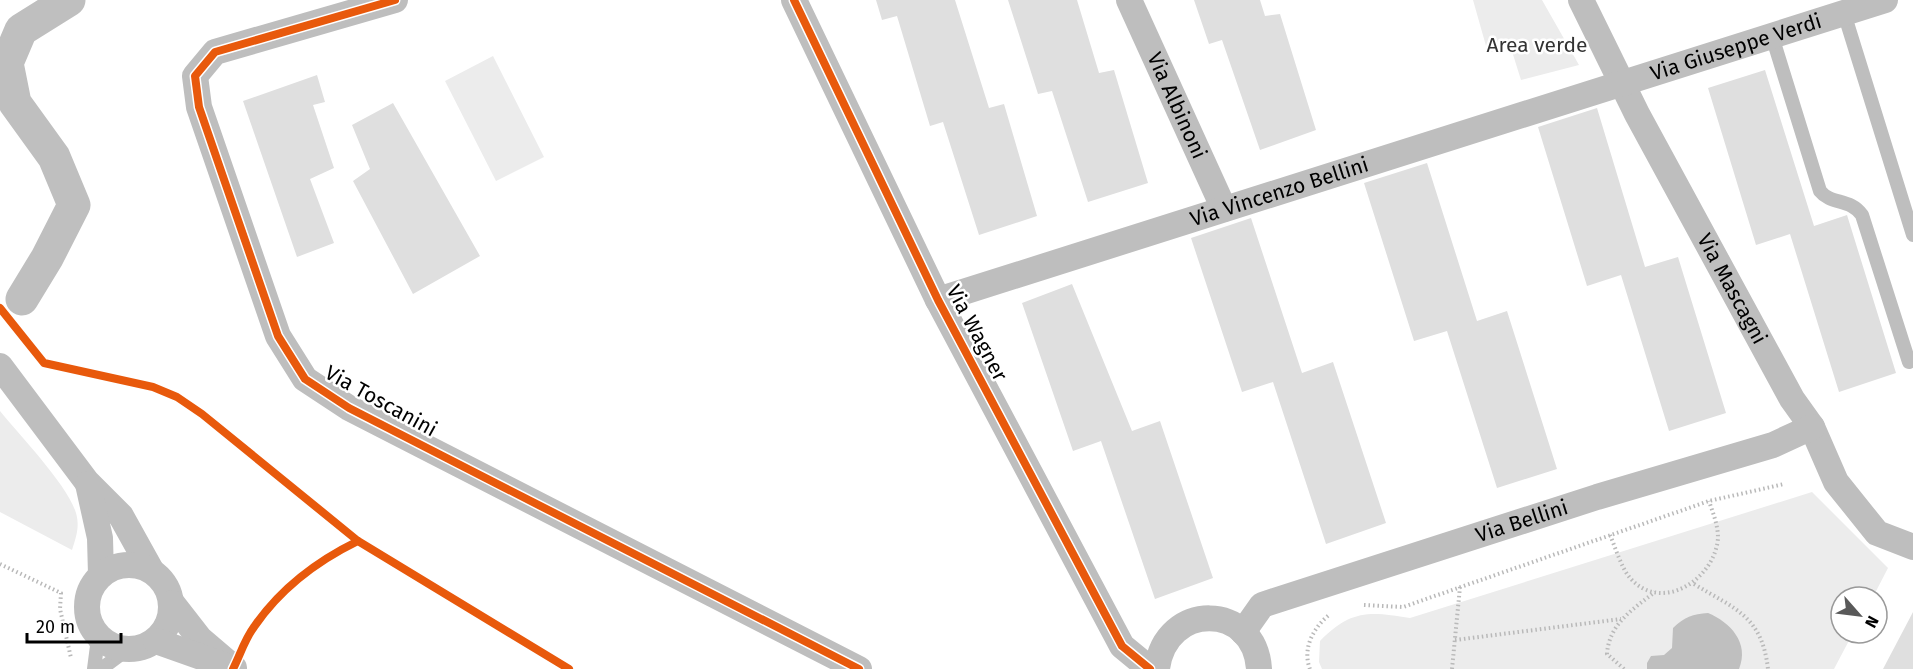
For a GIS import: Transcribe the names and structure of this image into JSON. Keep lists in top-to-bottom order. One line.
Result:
{"streets":{"street":["Via Giuseppe Verdi","Via Albinoni","Via Vincenzo Bellini","Via Mascagni","Via Wagner","Via Toscanini","Via Bellini"]},"crossings":[["Via Giuseppe Verdi","Via Vincenzo Bellini"],["Via Giuseppe Verdi","Via Mascagni"],["Via Albinoni","Via Vincenzo Bellini"],["Via Vincenzo Bellini","Via Mascagni"],["Via Vincenzo Bellini","Via Wagner"],["Via Mascagni","Via Bellini"]],"parks":["Area verde"],"scale_bar":"20 m","north":"bottom right"}
